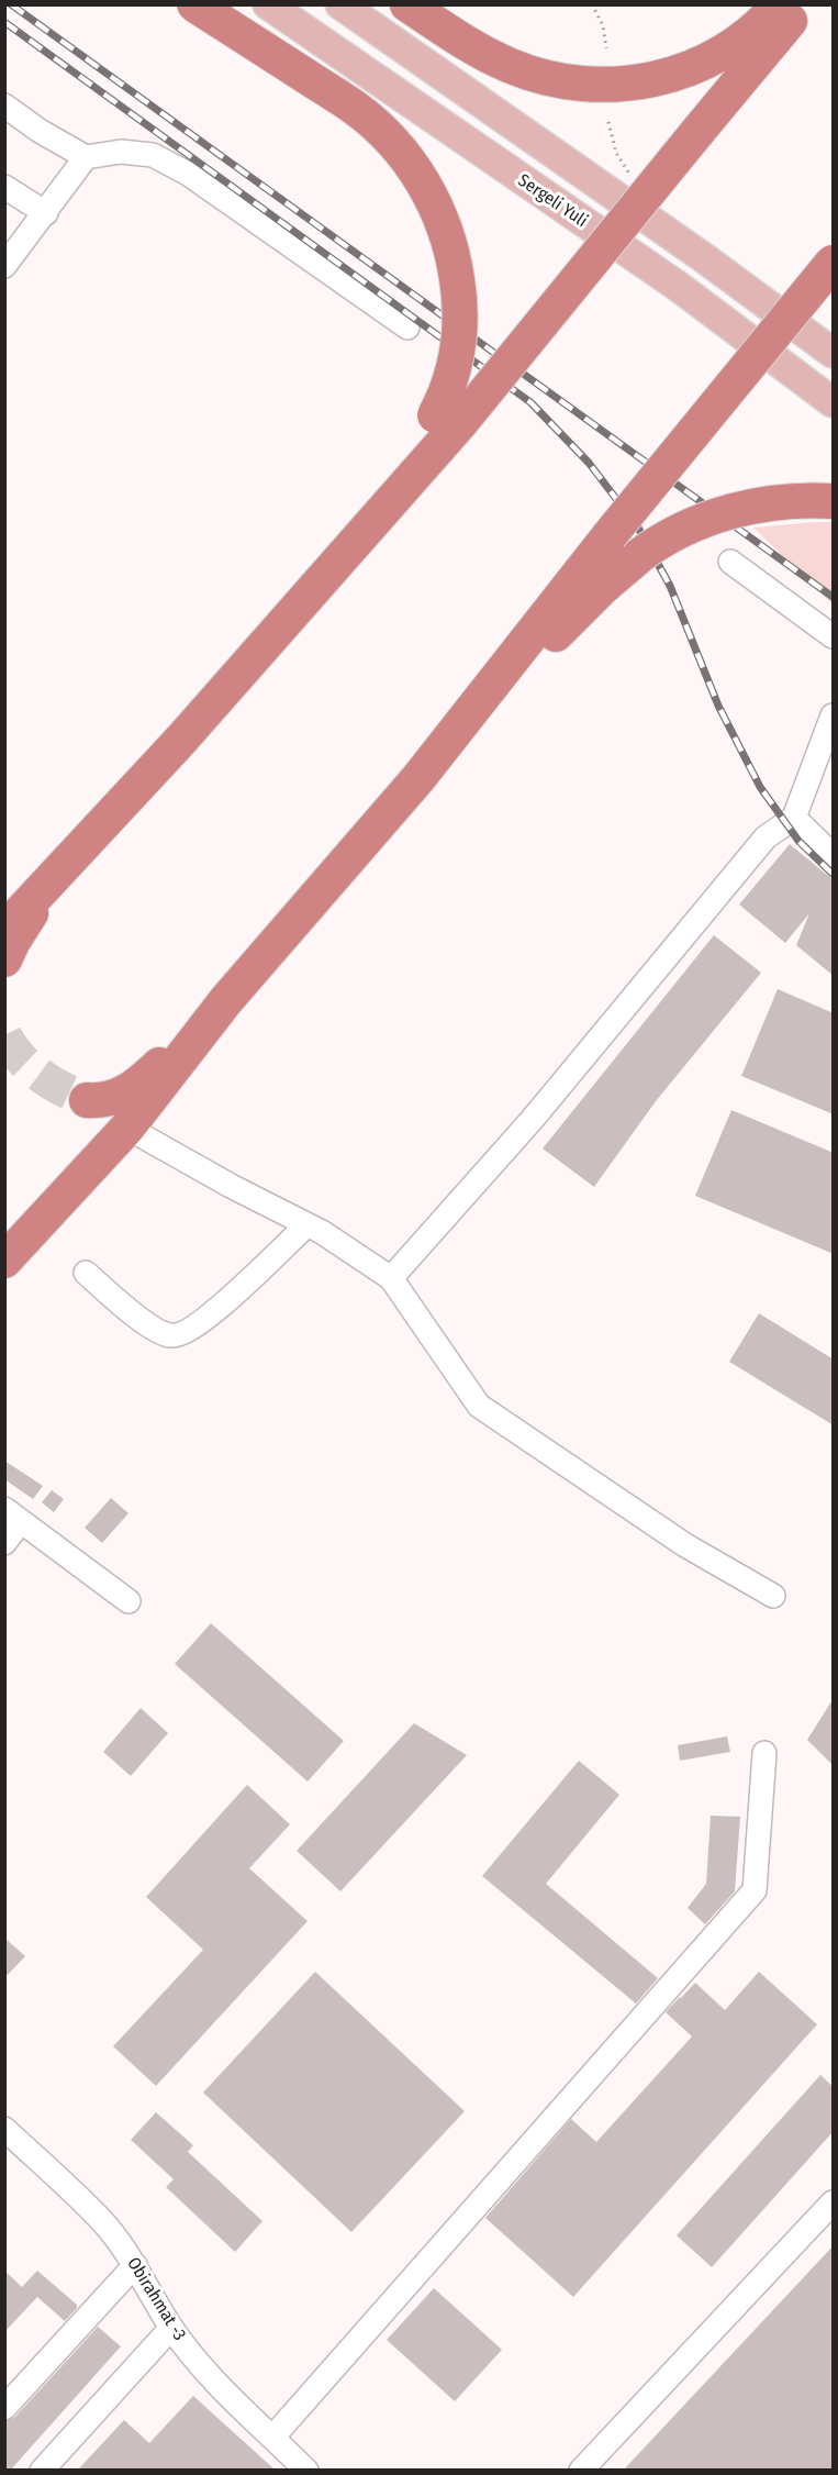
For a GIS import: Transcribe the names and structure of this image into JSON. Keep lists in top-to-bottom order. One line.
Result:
{"streets":{"main road":["Sergeli Yuli"],"street":["Obirahmat -3"]}}
